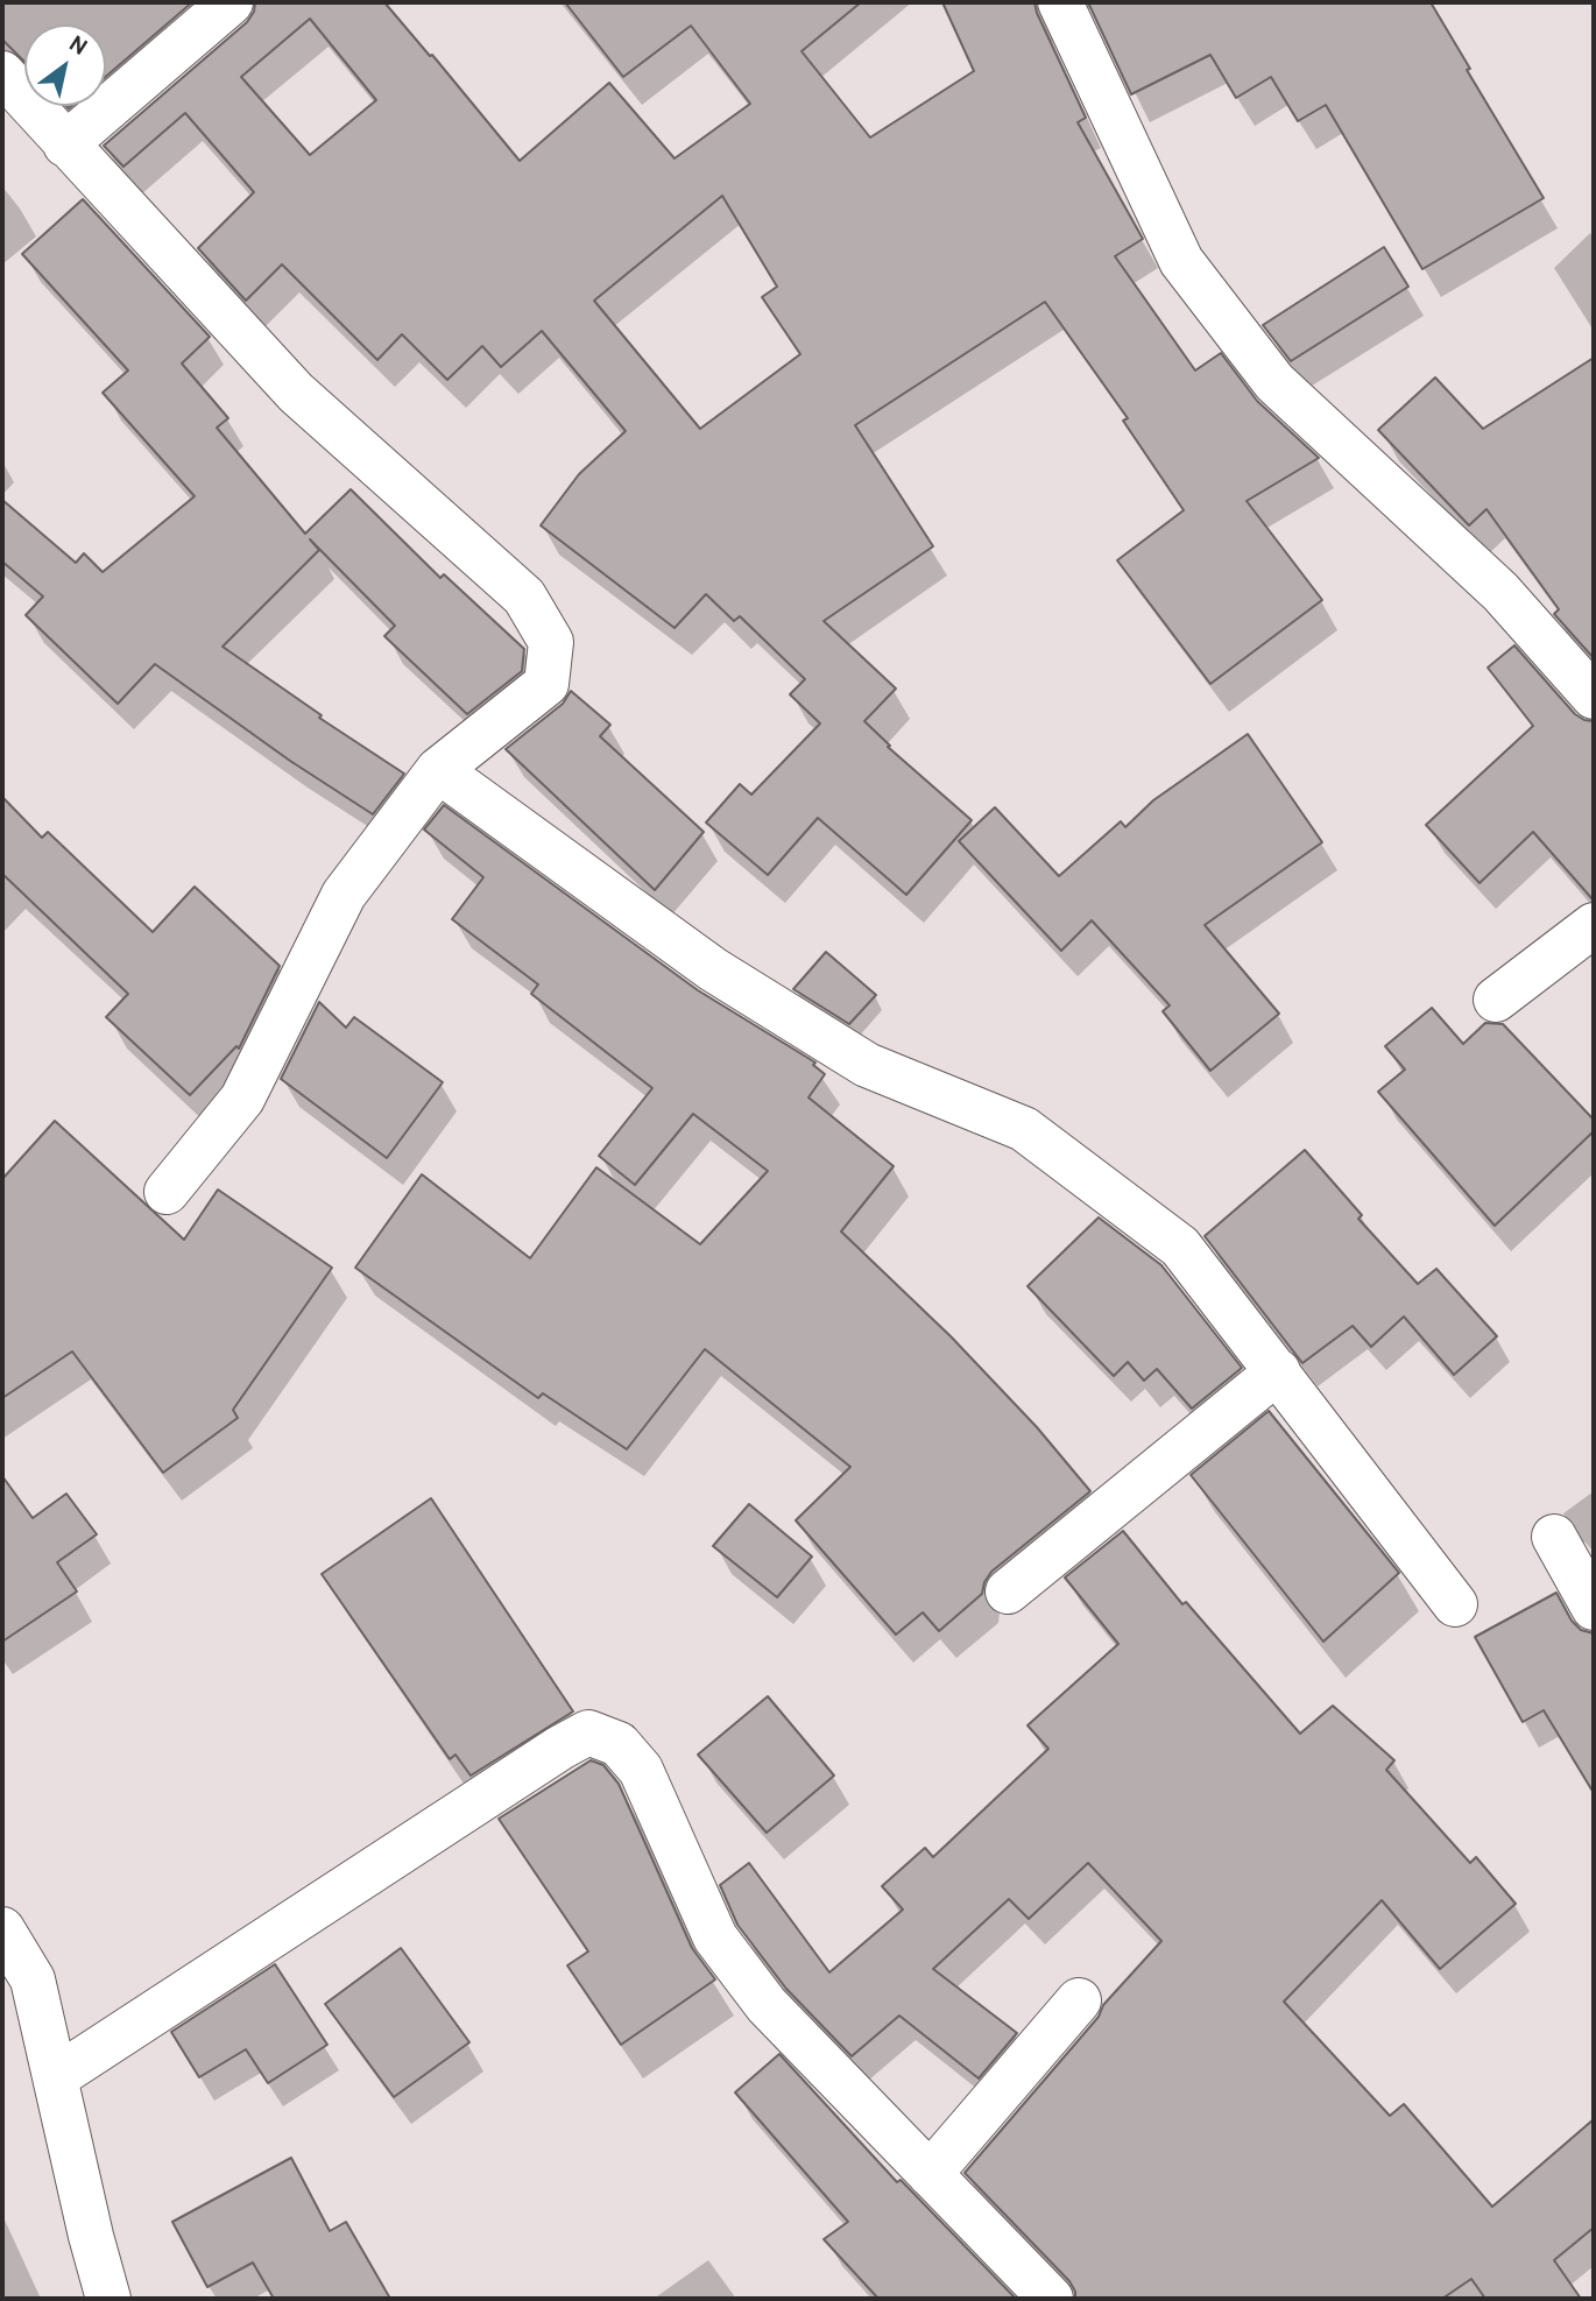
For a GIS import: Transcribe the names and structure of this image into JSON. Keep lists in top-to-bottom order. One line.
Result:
{"north":"top right"}
